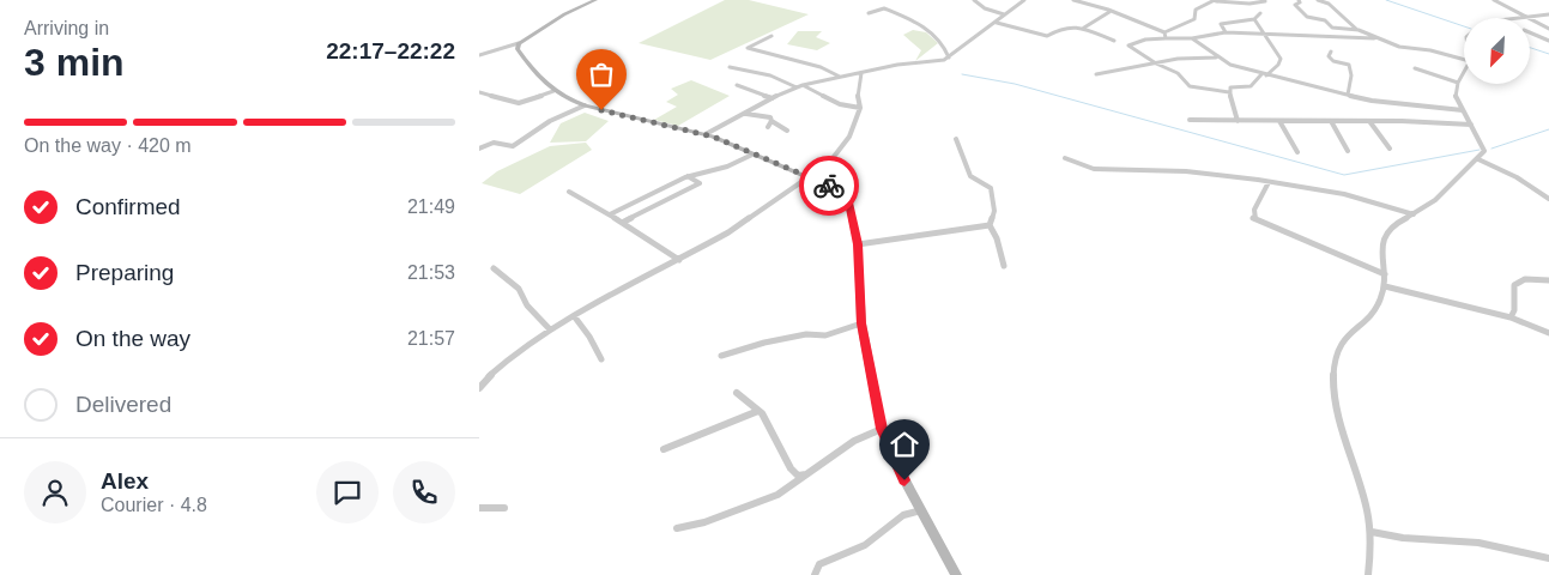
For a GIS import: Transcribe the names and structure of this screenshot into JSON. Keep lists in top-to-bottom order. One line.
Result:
{"north":"bottom left","page":{"heading":["3 min","Arriving in","22:17–22:22"],"panel":["Alex","Courier · 4.8"],"bar":"On the way · 420 m","list":[["Confirmed","21:49"],["Preparing","21:53"],["On the way","21:57"],"Delivered"]}}
